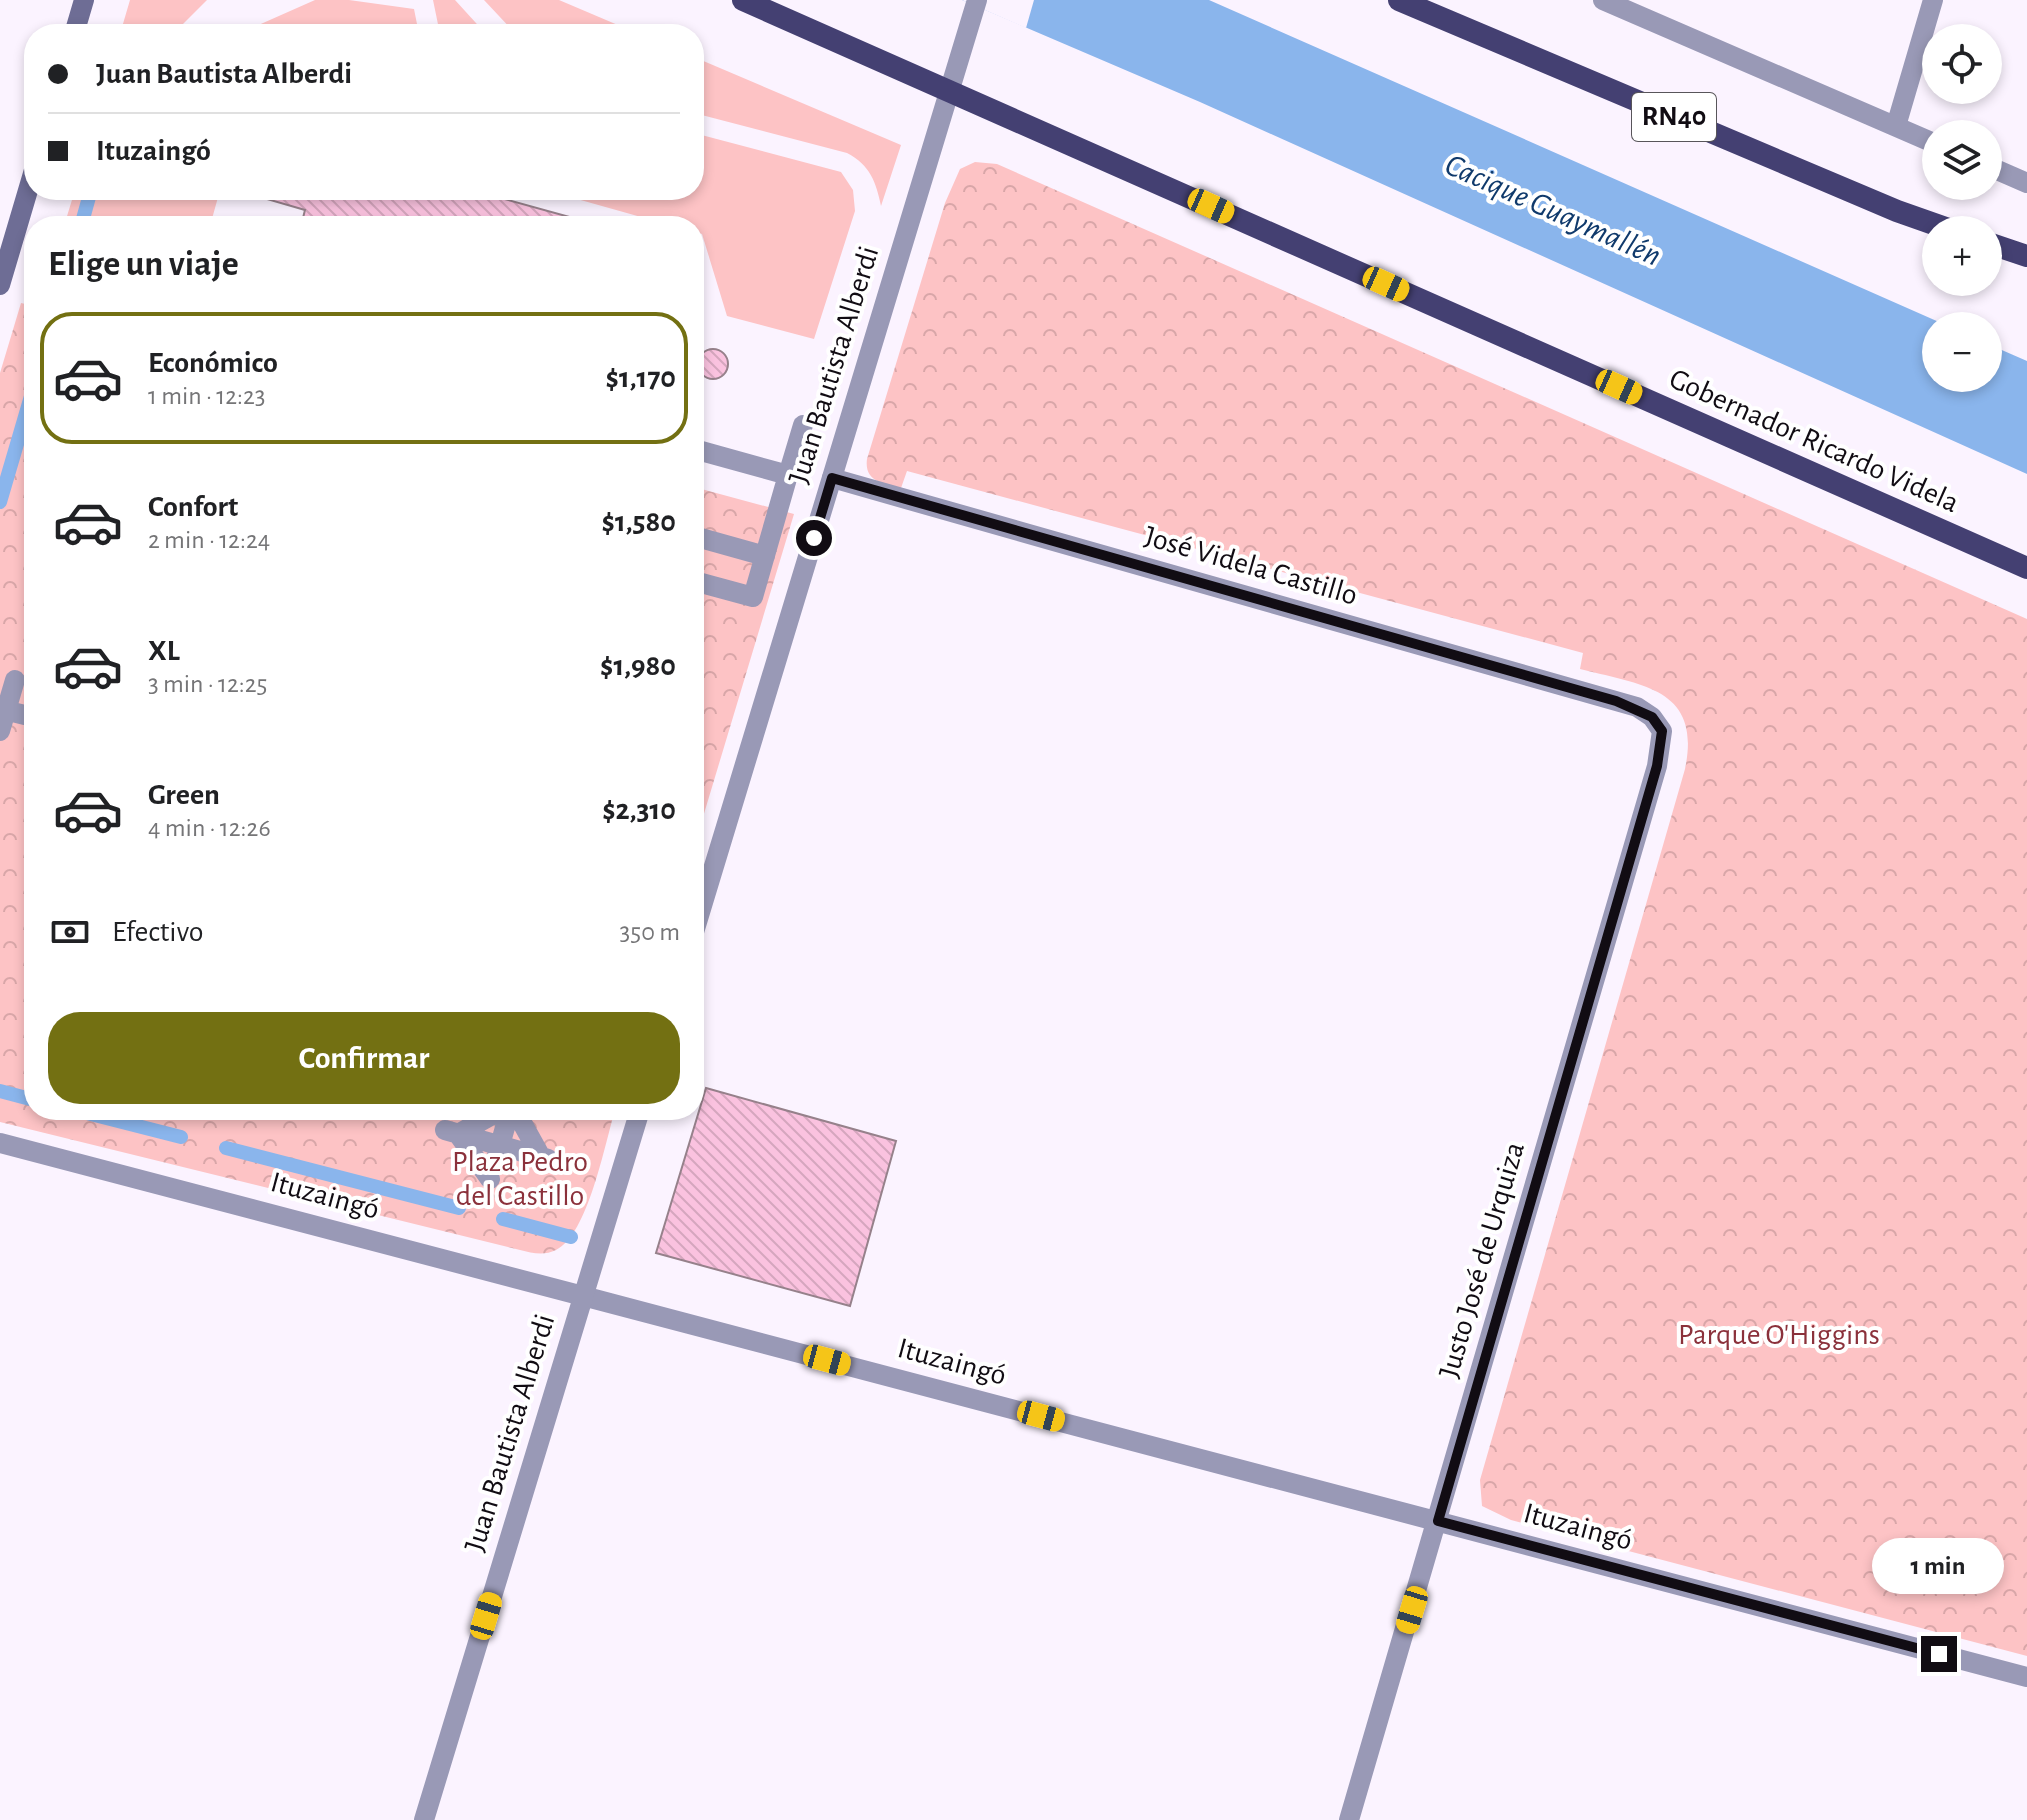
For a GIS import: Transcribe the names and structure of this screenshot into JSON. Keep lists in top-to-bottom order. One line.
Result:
{"streets":{"highway":["RN40","Gobernador Ricardo Videla"],"street":["Juan Bautista Alberdi","José Videla Castillo","Ituzaingó","Justo José de Urquiza"]},"crossings":[["Juan Bautista Alberdi","Gobernador Ricardo Videla"],["Juan Bautista Alberdi","José Videla Castillo"],["Juan Bautista Alberdi","Ituzaingó"],["José Videla Castillo","Justo José de Urquiza"],["Ituzaingó","Justo José de Urquiza"]],"water":["Cacique Guaymallén"],"parks":["Plaza Pedro del Castillo","Parque O'Higgins"],"page":{"map_buttons":["+","−"],"banner":["Juan Bautista Alberdi","Ituzaingó"],"heading":"Elige un viaje","list":[{"name":"Económico","note":"1 min · 12:23","value":"$1,170"},{"name":"Confort","note":"2 min · 12:24","value":"$1,580"},{"name":"XL","note":"3 min · 12:25","value":"$1,980"},{"name":"Green","note":"4 min · 12:26","value":"$2,310"}],"pay":["Efectivo","350 m"],"buttons":"Confirmar","bubble":"1 min"}}
